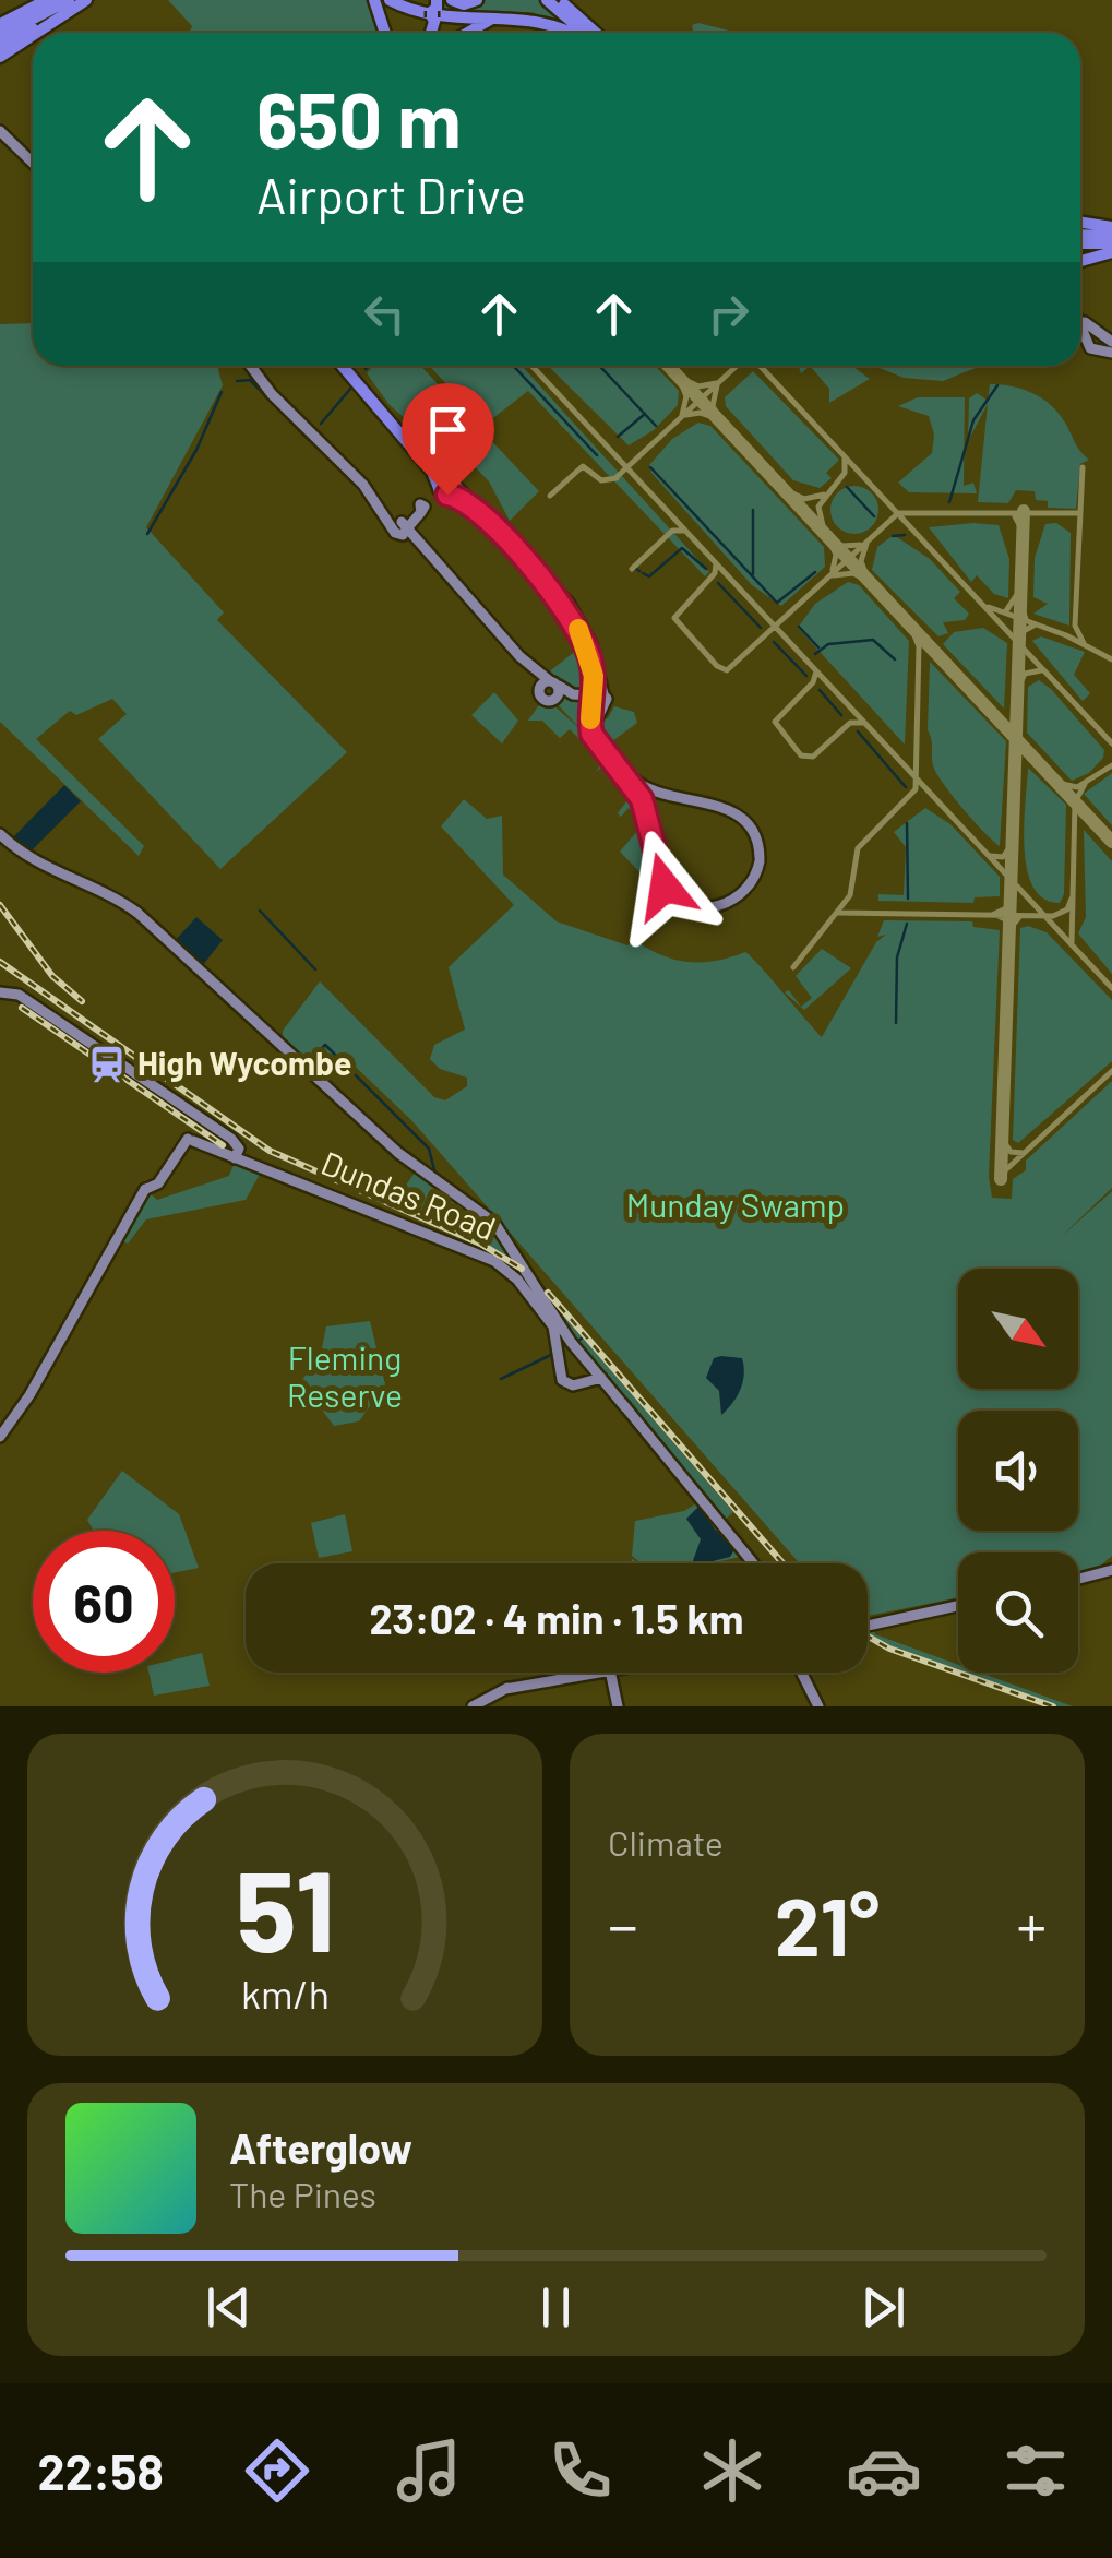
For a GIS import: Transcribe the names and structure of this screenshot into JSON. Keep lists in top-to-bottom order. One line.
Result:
{"streets":{"main road":["Dundas Road"]},"parks":["Munday Swamp","Fleming Reserve"],"places":{"station":["High Wycombe"]},"north":"bottom right","page":{"turn":["650 m","Airport Drive"],"limit":"60","trip":"23:02 · 4 min · 1.5 km","tile":"Climate","heat":["−","21°","+"],"song":["Afterglow","The Pines"],"tabs":"22:58","gauge":["51","km/h"]}}
